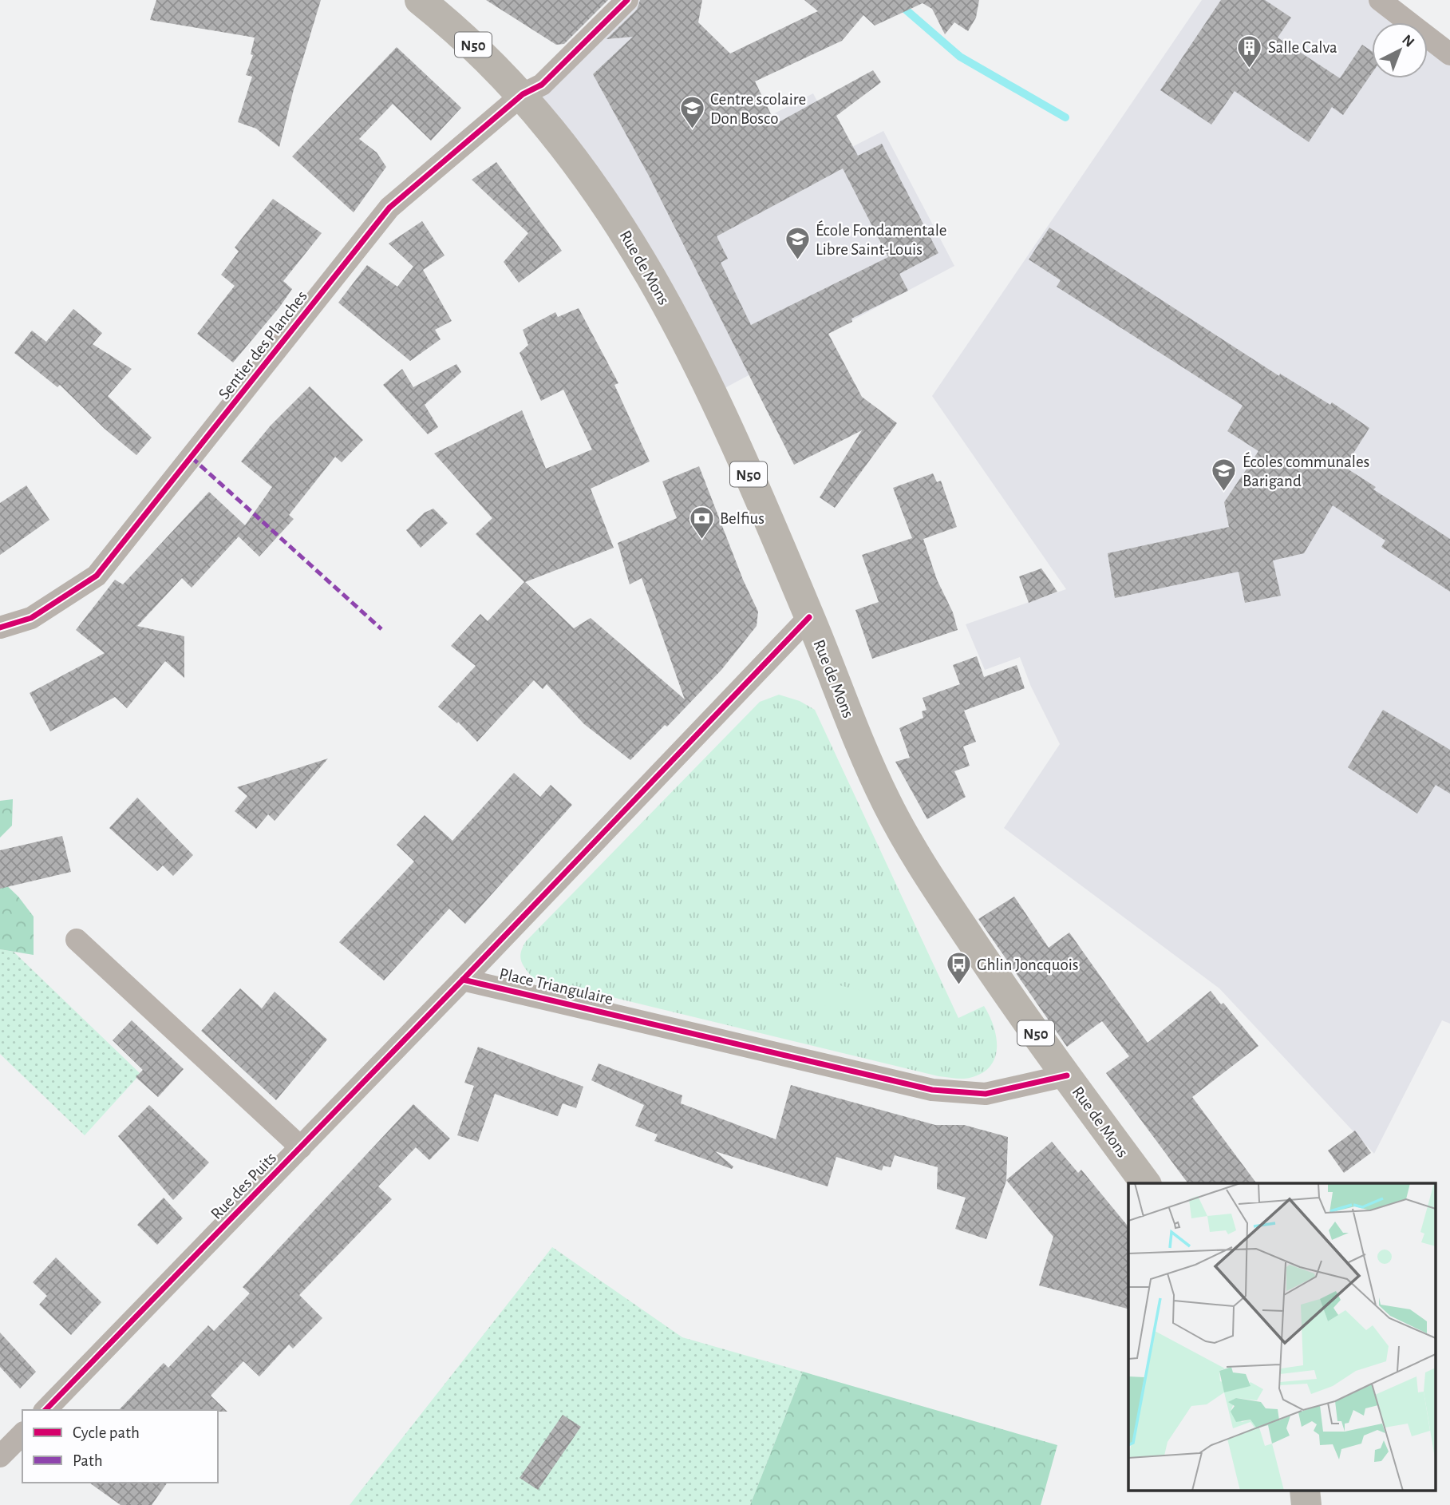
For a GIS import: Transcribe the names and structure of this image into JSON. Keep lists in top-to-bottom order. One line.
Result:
{"streets":{"main road":["N50","Rue de Mons"],"street":["Sentier des Planches","Place Triangulaire","Rue des Puits"]},"crossings":[["N50","Rue de Mons"],["N50","Sentier des Planches"],["Rue de Mons","Sentier des Planches"],["Rue de Mons","Place Triangulaire"],["Place Triangulaire","Rue des Puits"]],"places":{"building":["Salle Calva"],"school or university":["Centre scolaire Don Bosco","École Fondamentale Libre Saint-Louis","Écoles communales Barigand"],"bank":["Belfius"],"bus stop":["Ghlin Joncquois"]},"legend":["Cycle path","Path"],"north":"top right"}
